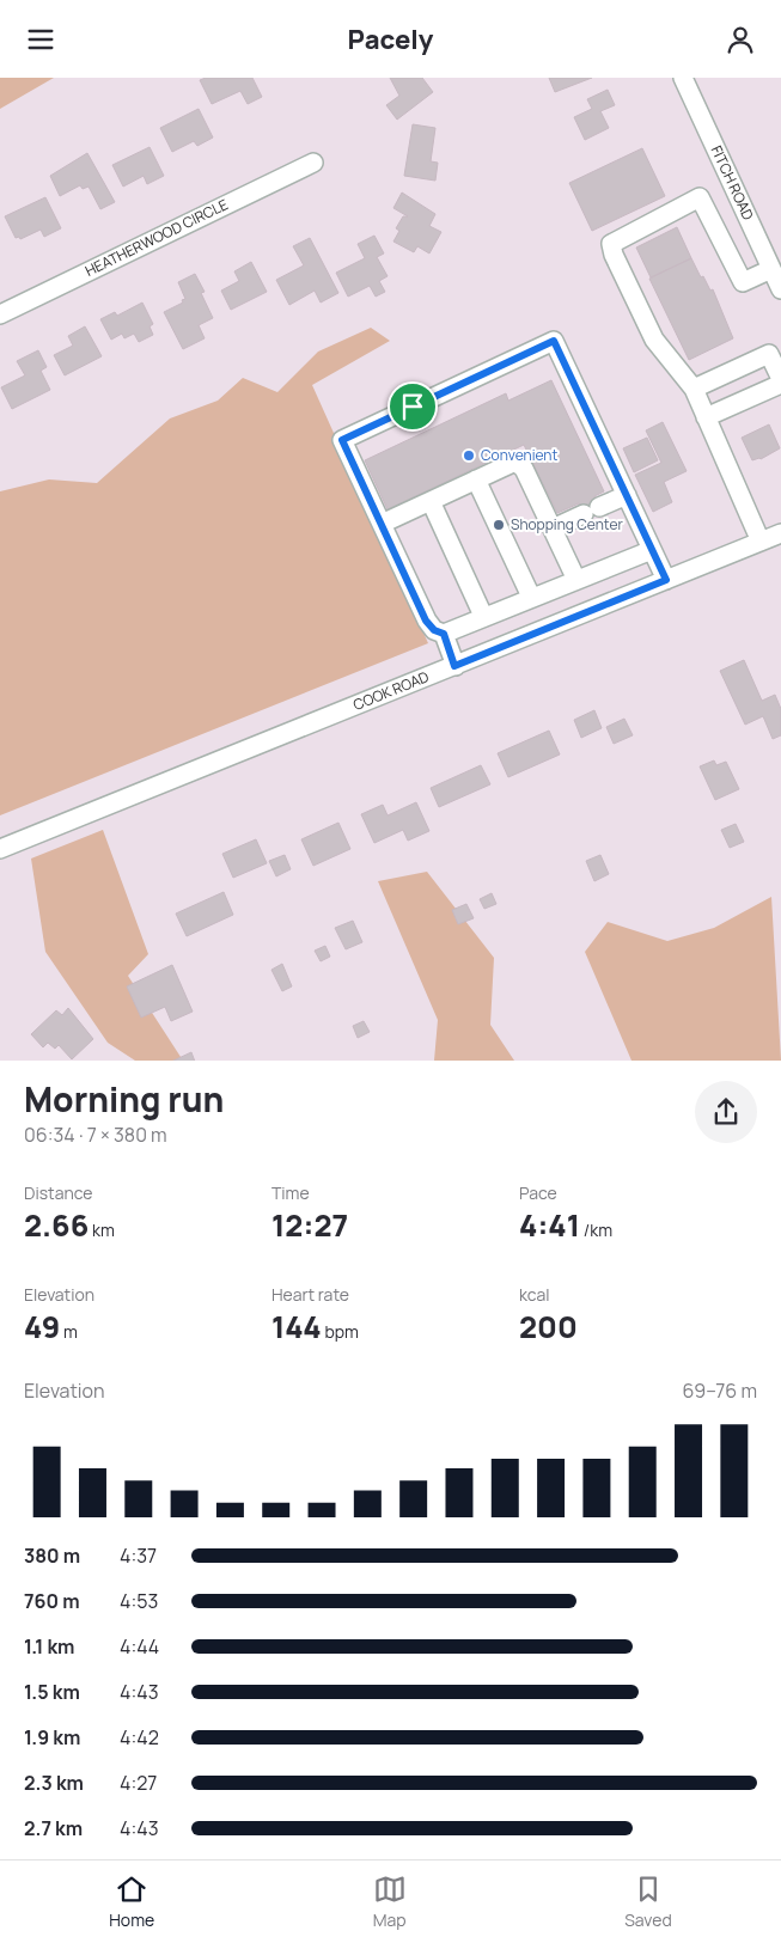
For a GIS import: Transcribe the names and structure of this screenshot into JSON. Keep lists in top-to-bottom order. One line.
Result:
{"streets":{"street":["FITCH ROAD","HEATHERWOOD CIRCLE","COOK ROAD"]},"places":["Convenient","Shopping Center"],"page":{"header":"Pacely","heading":["Morning run","06:34 · 7 × 380 m"],"stats":[["Distance","2.66 km"],["Time","12:27"],["Pace","4:41 /km"],["Elevation","49 m"],["Heart rate","144 bpm"],["kcal","200"]],"chart":["Elevation","69–76 m"],"list":[{"name":"380 m","note":"4:37"},{"name":"760 m","note":"4:53"},{"name":"1.1 km","note":"4:44"},{"name":"1.5 km","note":"4:43"},{"name":"1.9 km","note":"4:42"},{"name":"2.3 km","note":"4:27"},{"name":"2.7 km","note":"4:43"}],"tabs":["Home","Map","Saved"]}}
